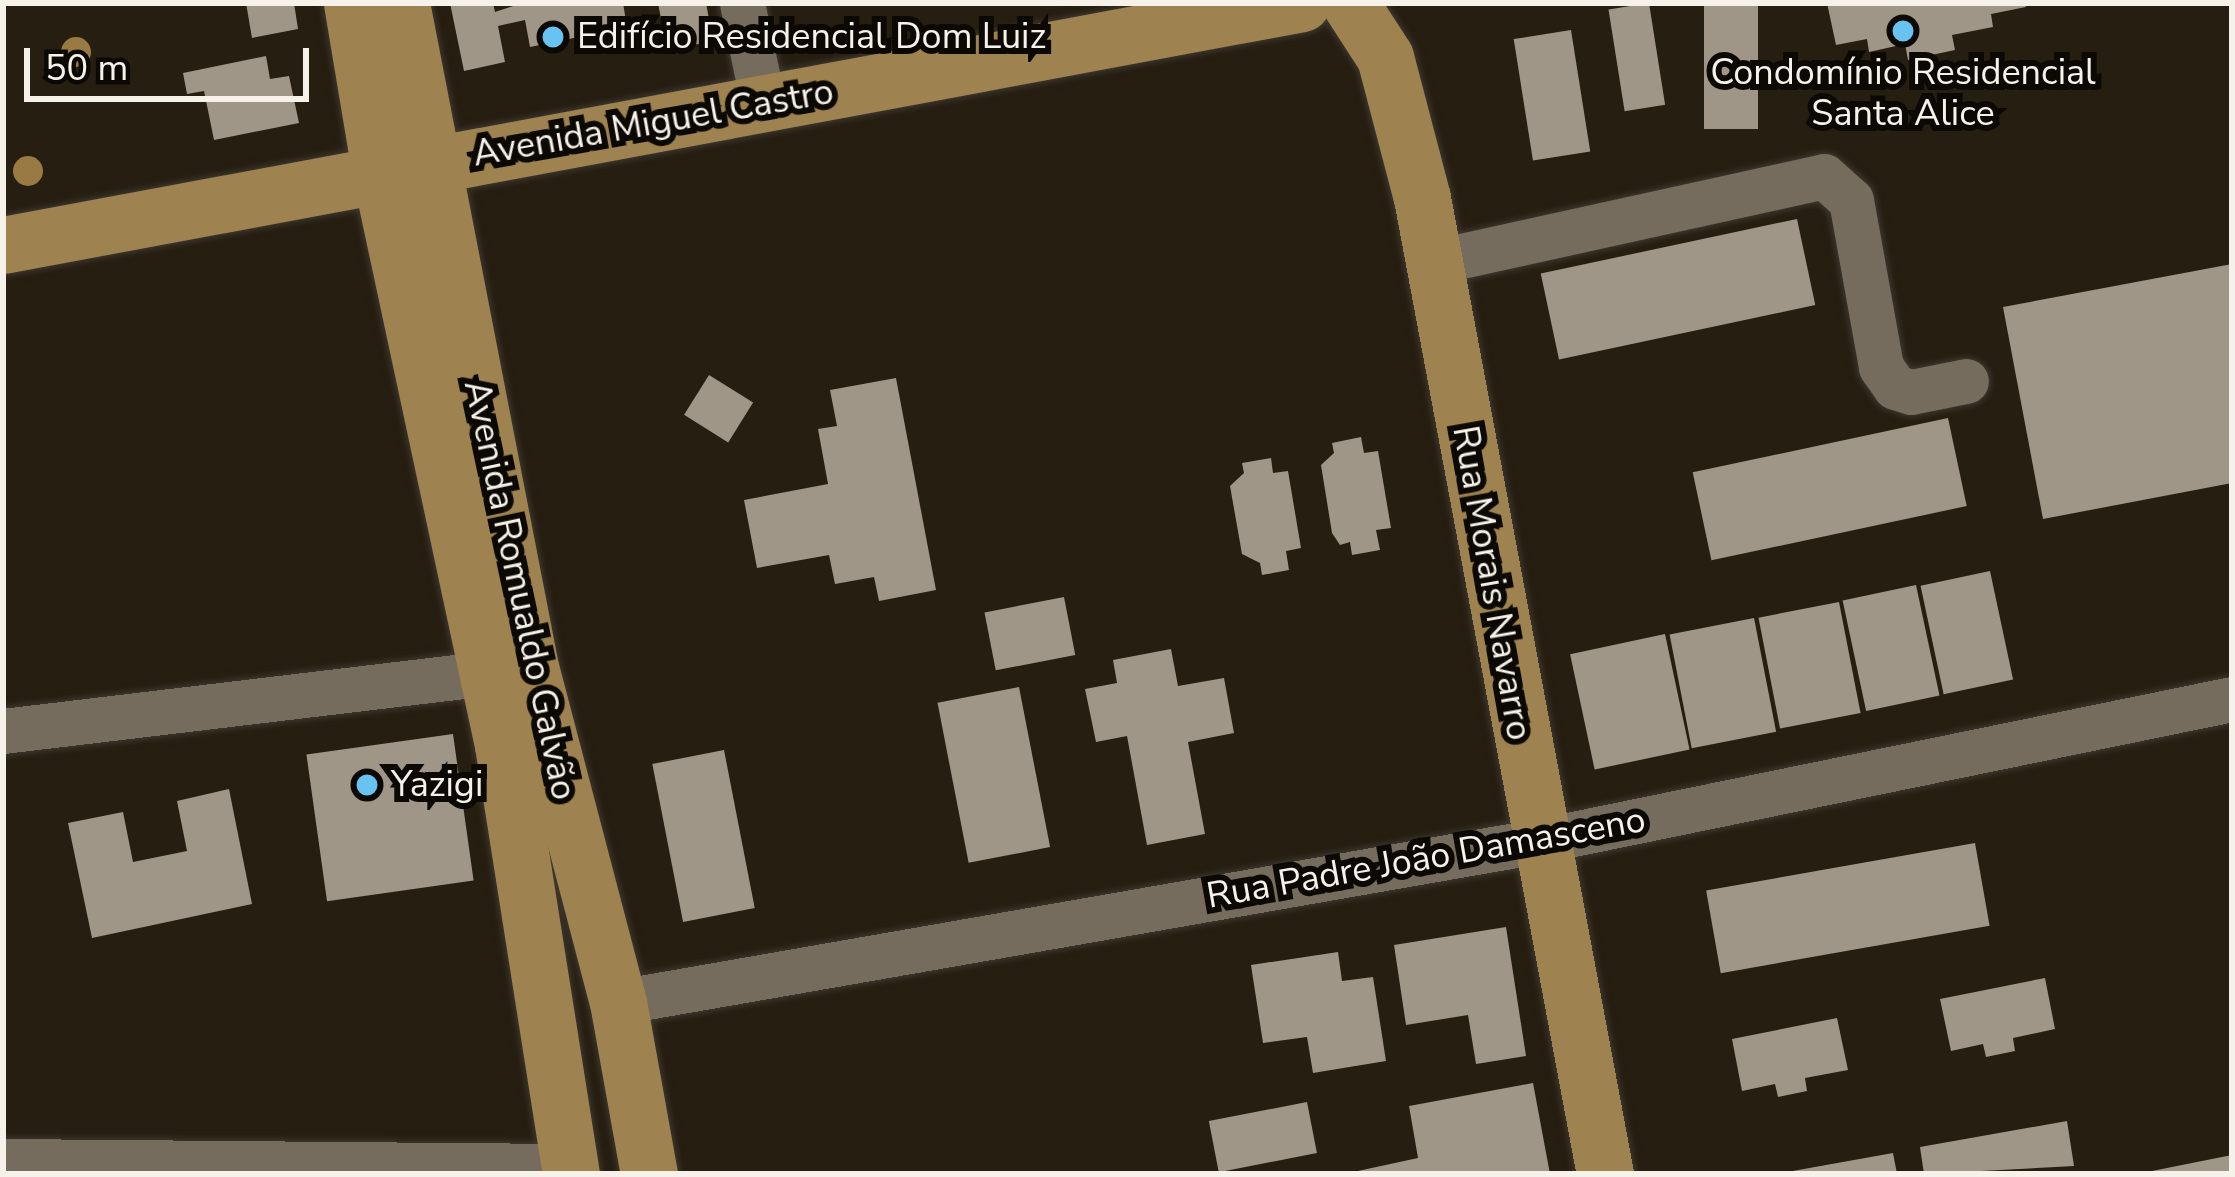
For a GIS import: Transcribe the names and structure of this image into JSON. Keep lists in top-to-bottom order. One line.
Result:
{"streets":{"main road":["Avenida Miguel Castro","Rua Morais Navarro","Avenida Romualdo Galvão"],"street":["Rua Padre João Damasceno"]},"crossings":[["Avenida Miguel Castro","Avenida Romualdo Galvão"],["Rua Morais Navarro","Rua Padre João Damasceno"],["Avenida Romualdo Galvão","Rua Padre João Damasceno"]],"places":["Condomínio Residencial Santa Alice","Edifício Residencial Dom Luiz","Yazigi"],"scale_bar":"50 m"}
